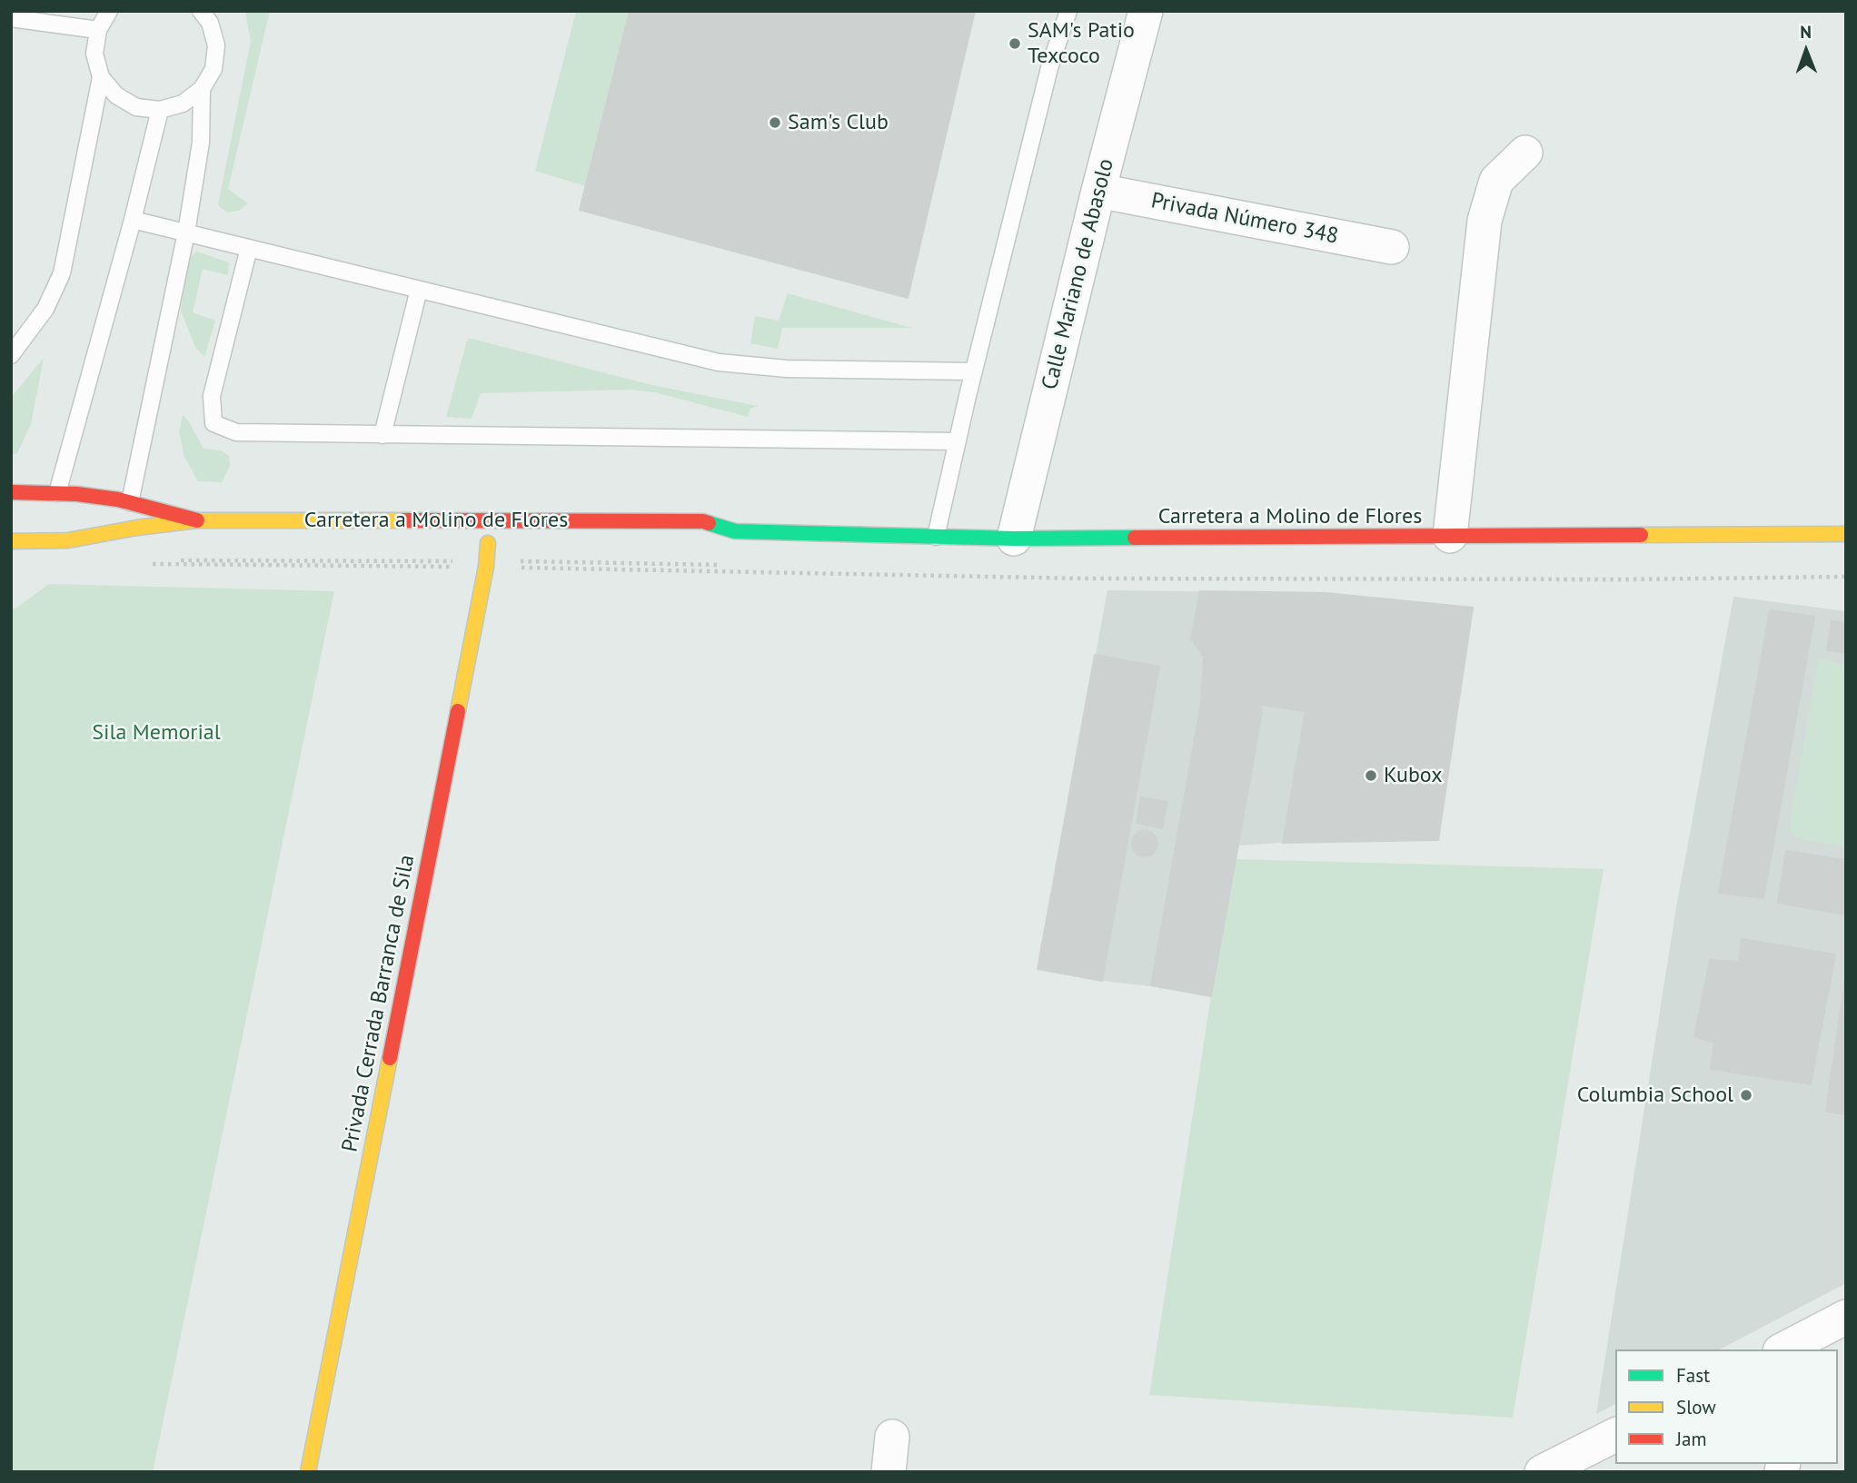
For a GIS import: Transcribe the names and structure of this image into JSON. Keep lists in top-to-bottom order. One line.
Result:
{"streets":{"main road":["Carretera a Molino de Flores","Privada Cerrada Barranca de Sila"],"street":["Privada Número 348","Calle Mariano de Abasolo"]},"crossings":[["Privada Número 348","Calle Mariano de Abasolo"],["Calle Mariano de Abasolo","Carretera a Molino de Flores"]],"parks":["Sila Memorial"],"places":["SAM's Patio Texcoco","Sam's Club","Kubox","Columbia School"],"legend":["Fast","Slow","Jam"],"north":"top"}
